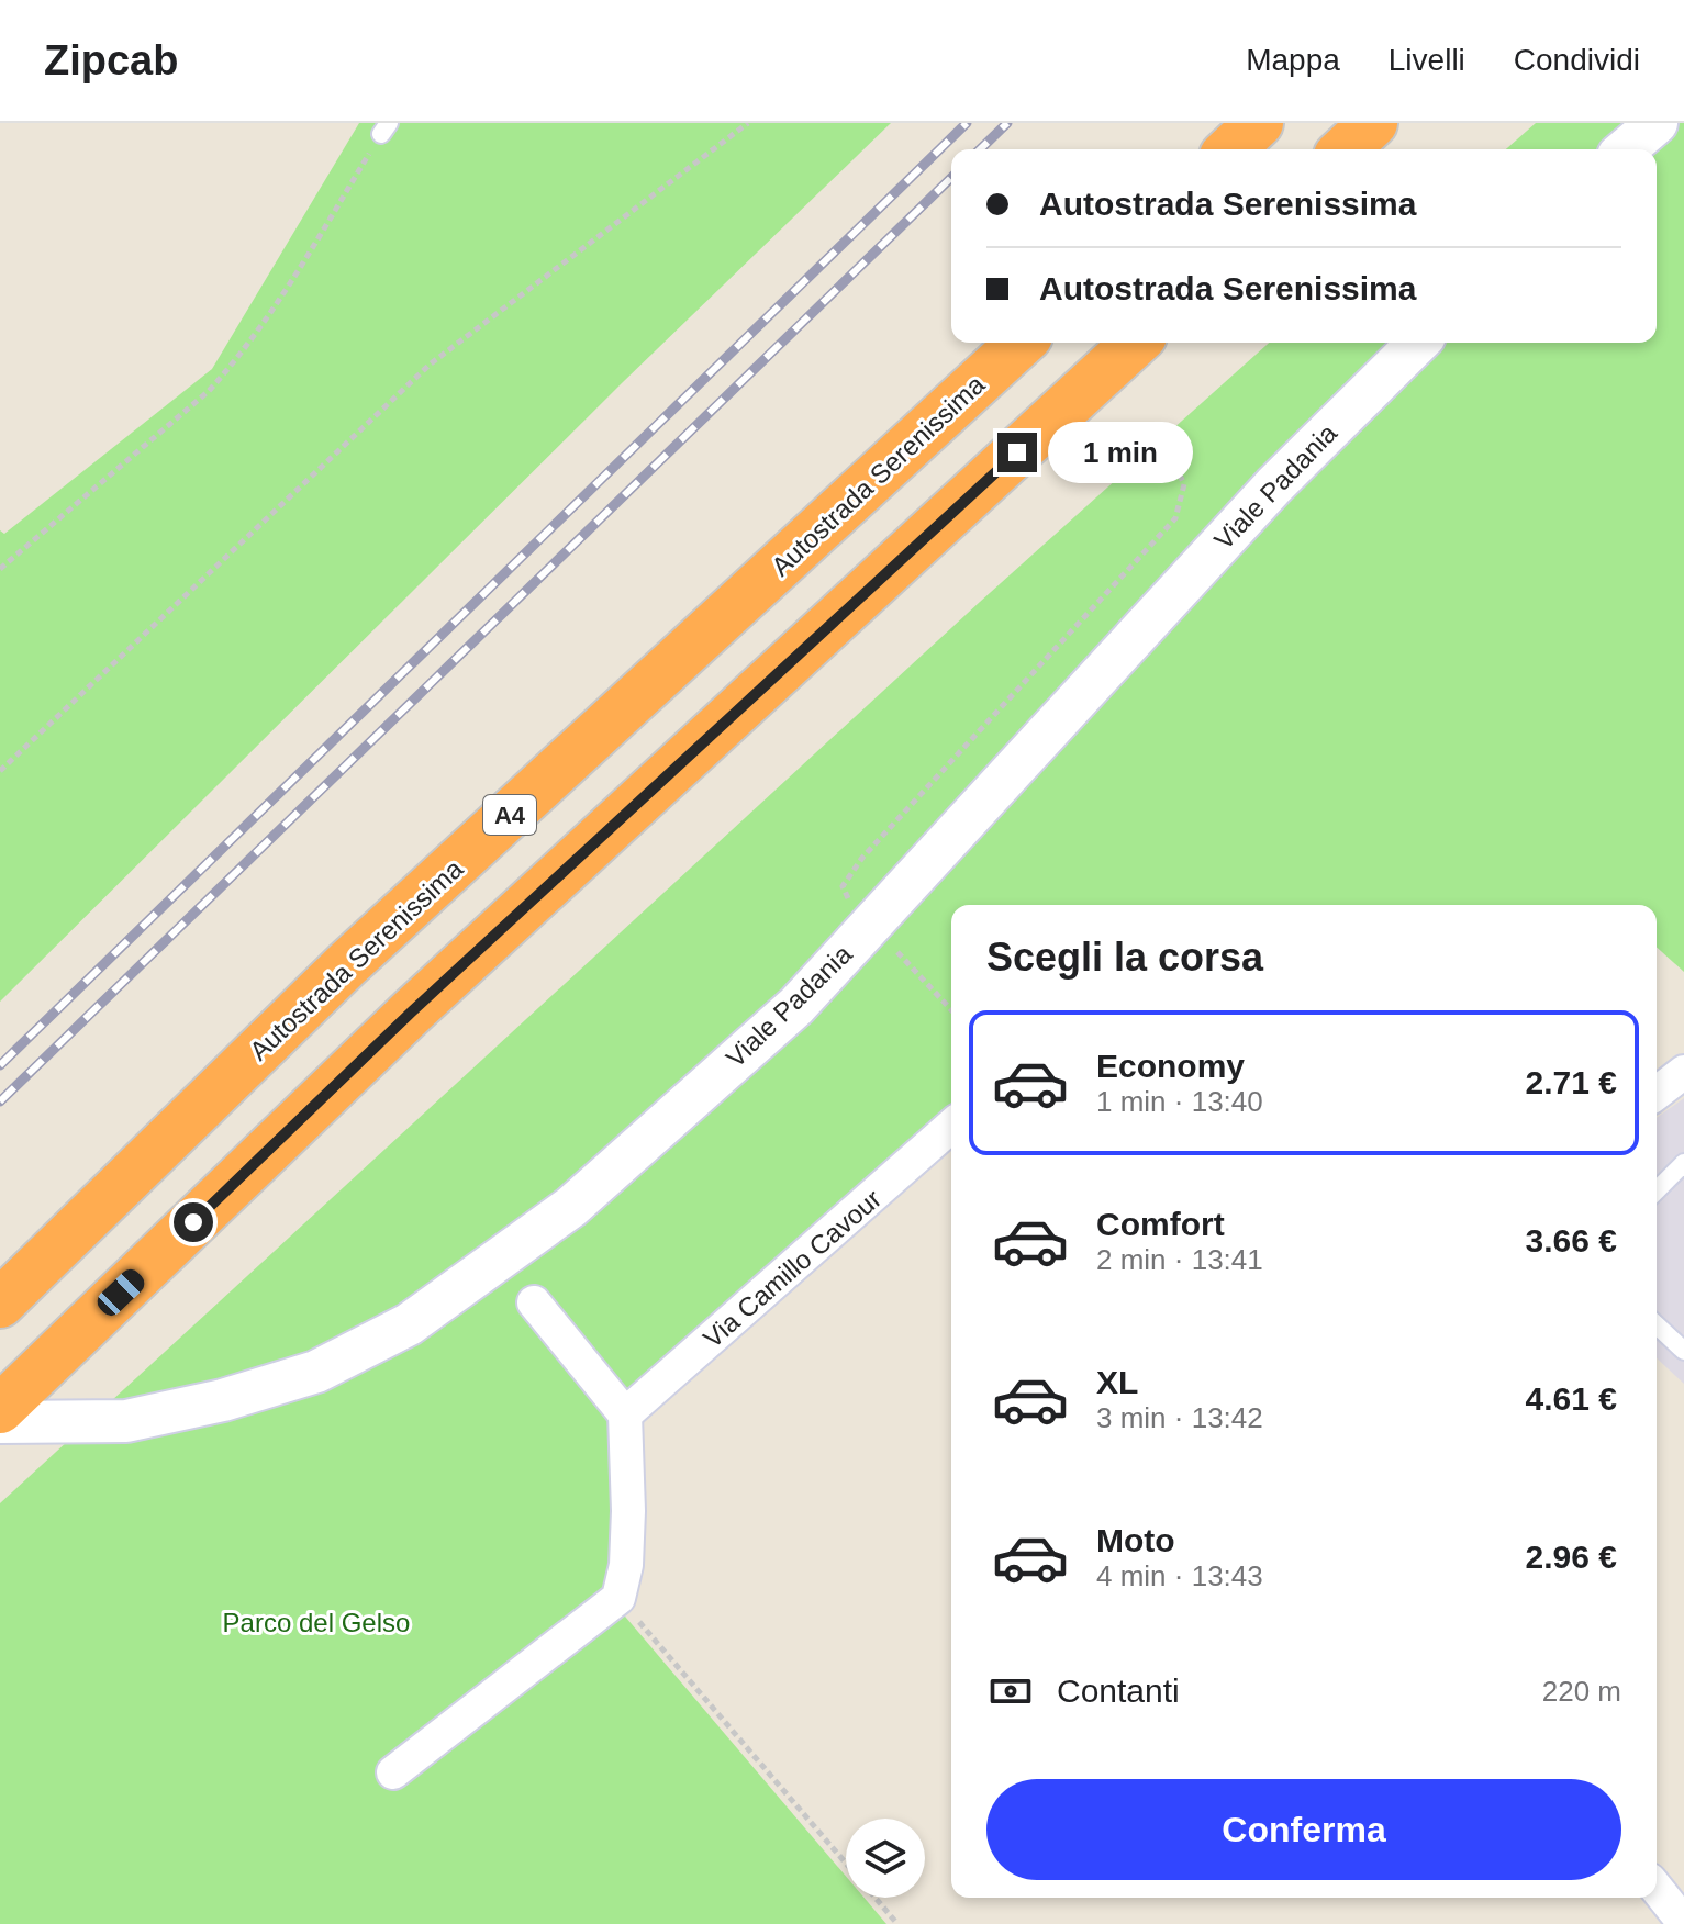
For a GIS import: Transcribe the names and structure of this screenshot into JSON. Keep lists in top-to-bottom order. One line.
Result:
{"streets":{"highway":["Autostrada Serenissima","A4"],"street":["Viale Padania","Via Camillo Cavour"]},"parks":["Parco del Gelso"],"page":{"header":"Zipcab","nav":["Mappa","Livelli","Condividi"],"banner":["Autostrada Serenissima","Autostrada Serenissima"],"bubble":"1 min","heading":"Scegli la corsa","list":[{"name":"Economy","note":"1 min · 13:40","value":"2.71 €"},{"name":"Comfort","note":"2 min · 13:41","value":"3.66 €"},{"name":"XL","note":"3 min · 13:42","value":"4.61 €"},{"name":"Moto","note":"4 min · 13:43","value":"2.96 €"}],"pay":["Contanti","220 m"],"buttons":"Conferma"}}
